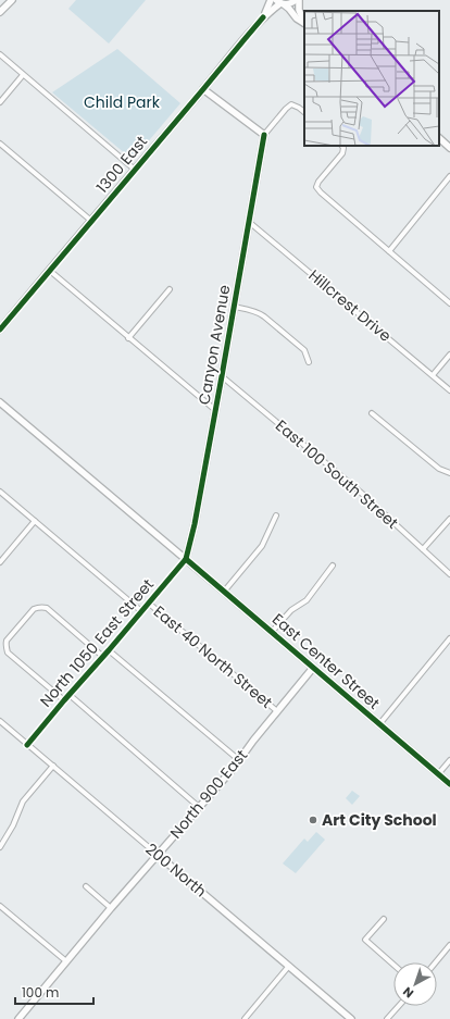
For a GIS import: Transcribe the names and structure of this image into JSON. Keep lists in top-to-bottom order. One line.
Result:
{"streets":{"street":["1300 East","Hillcrest Drive","Canyon Avenue","East 100 South Street","North 1050 East Street","East 40 North Street","East Center Street","North 900 East","200 North"]},"crossings":[["Hillcrest Drive","Canyon Avenue"],["Canyon Avenue","East 100 South Street"],["Canyon Avenue","North 1050 East Street"],["Canyon Avenue","East Center Street"],["North 1050 East Street","East 40 North Street"],["North 1050 East Street","East Center Street"],["North 1050 East Street","200 North"],["East 40 North Street","North 900 East"],["East Center Street","North 900 East"],["North 900 East","200 North"]],"parks":["Child Park"],"places":["Art City School"],"scale_bar":"100 m","north":"bottom left"}
